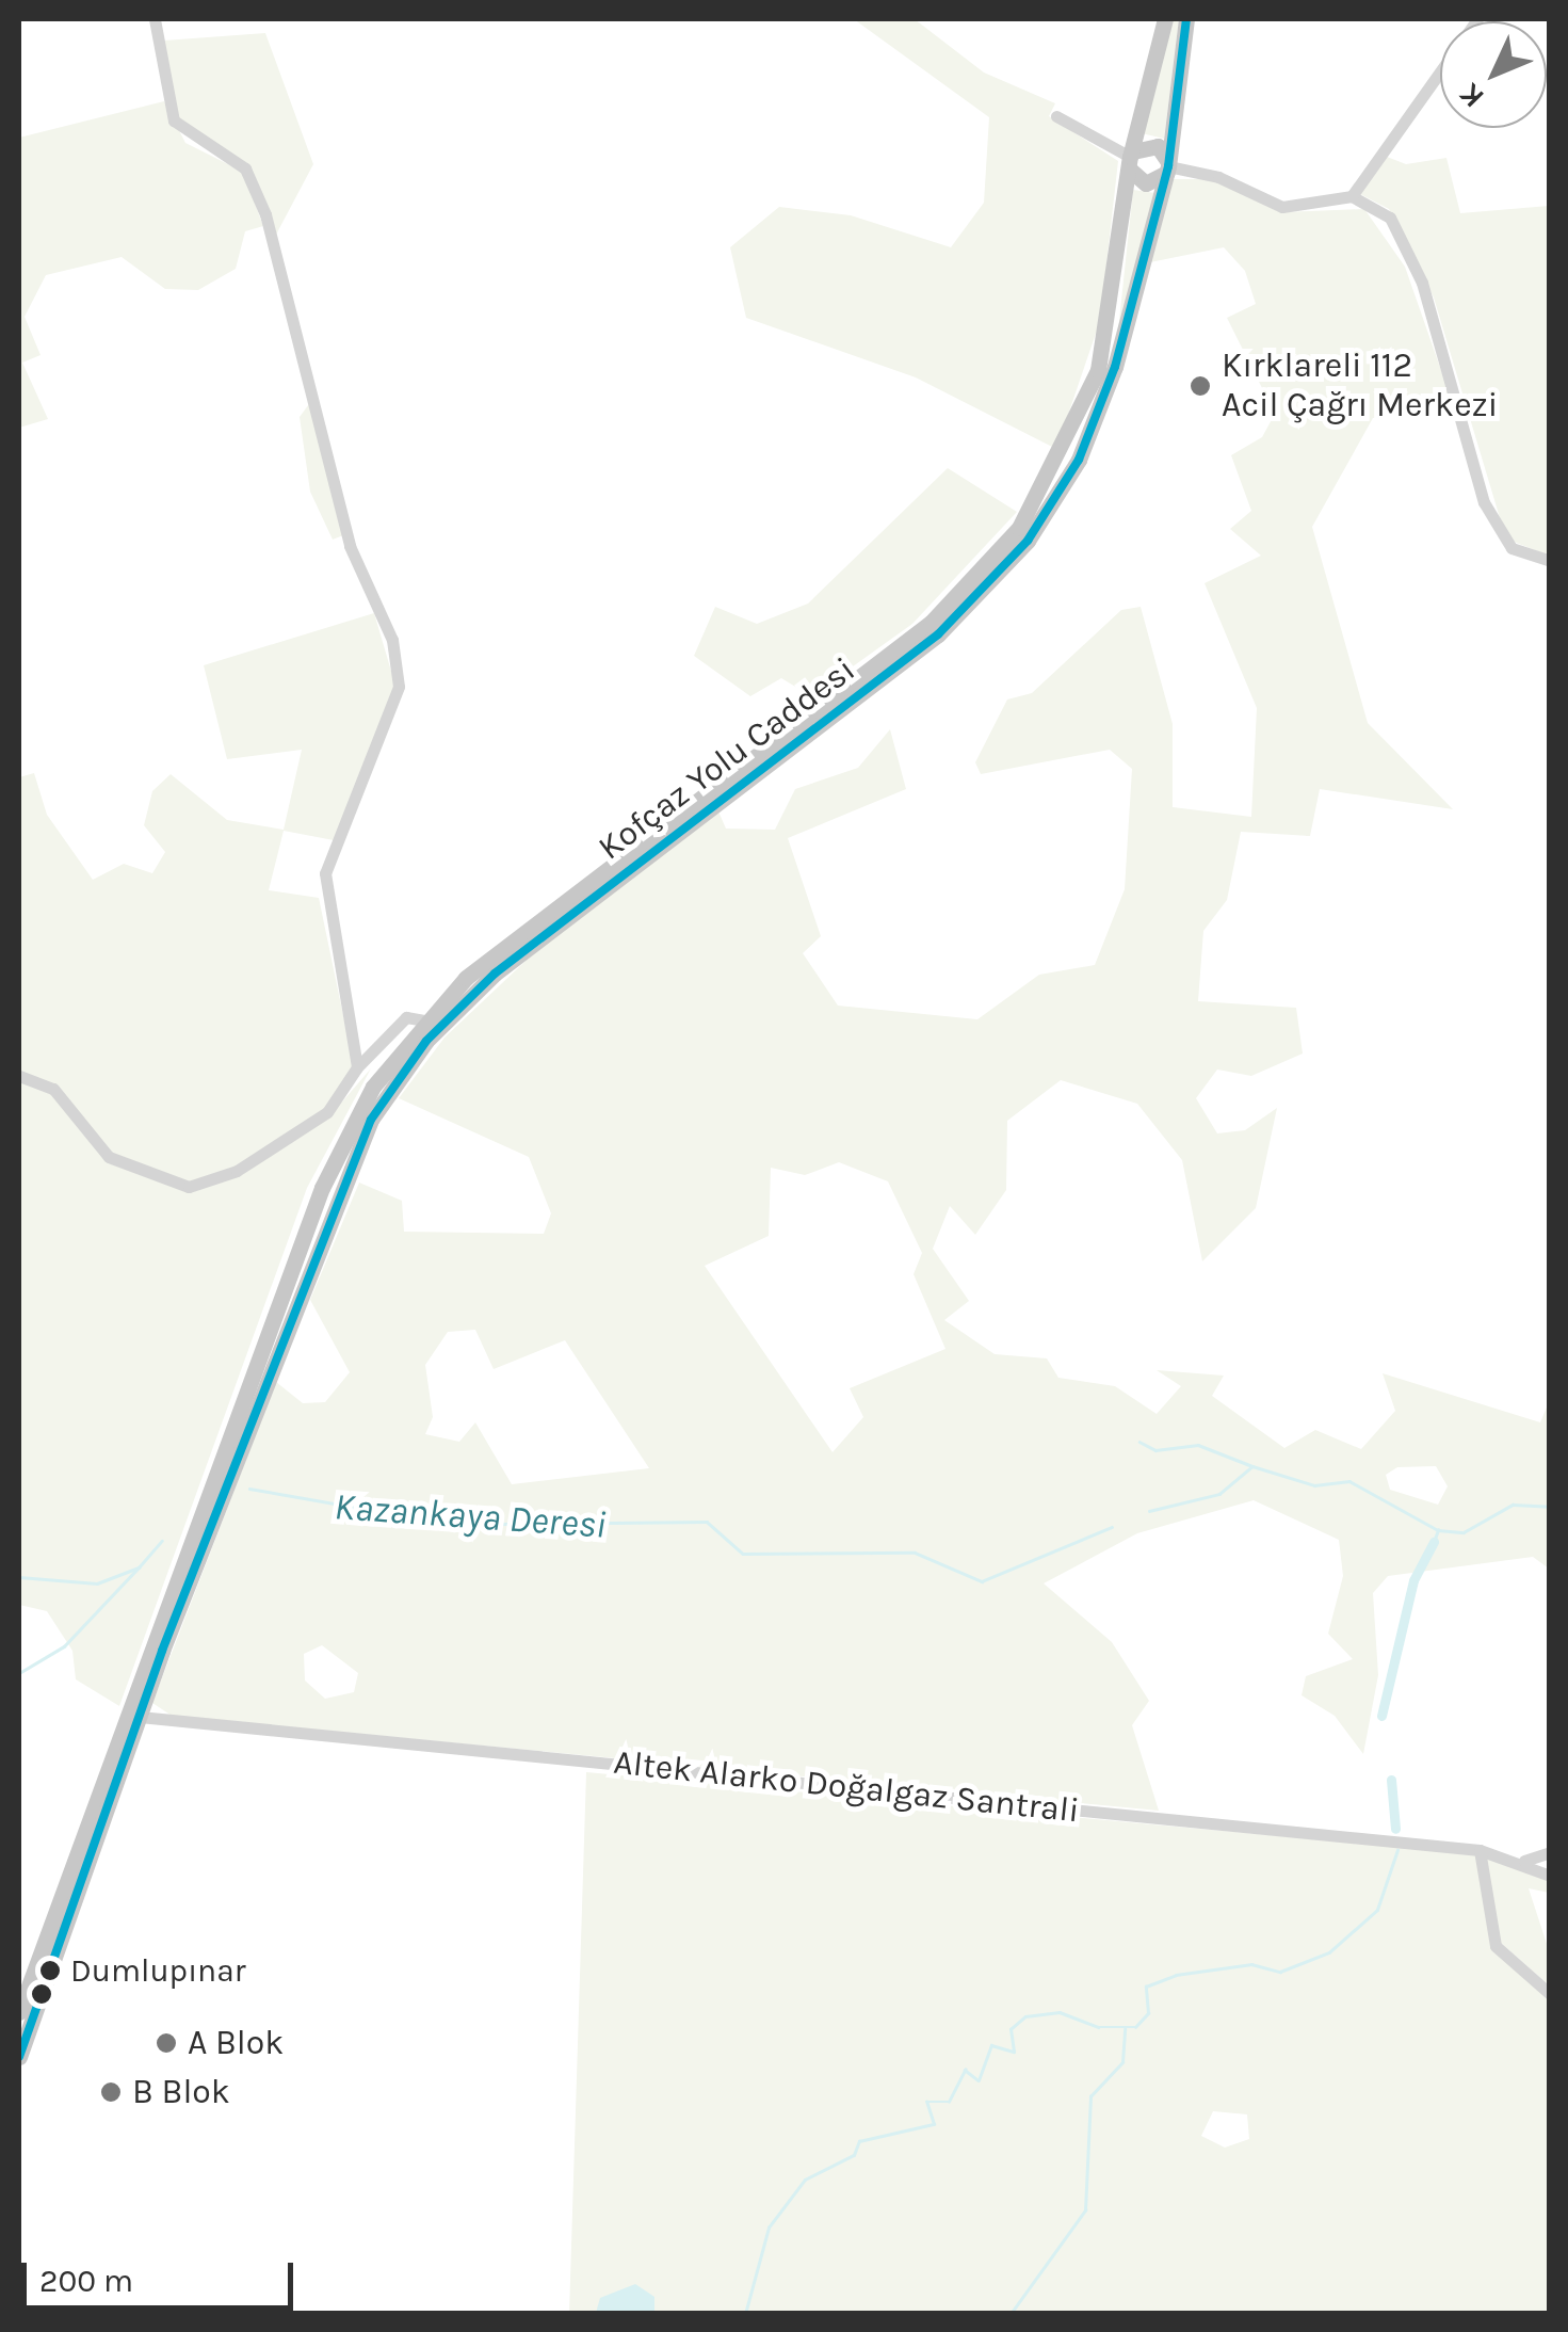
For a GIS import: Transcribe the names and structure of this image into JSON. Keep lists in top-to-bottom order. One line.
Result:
{"streets":{"main road":["Kofçaz Yolu Caddesi"],"street":["Altek Alarko Doğalgaz Santrali"]},"water":["Kazankaya Deresi"],"places":["Kırklareli 112 Acil Çağrı Merkezi","Dumlupınar","A Blok","B Blok"],"scale_bar":"200 m","north":"bottom left"}
